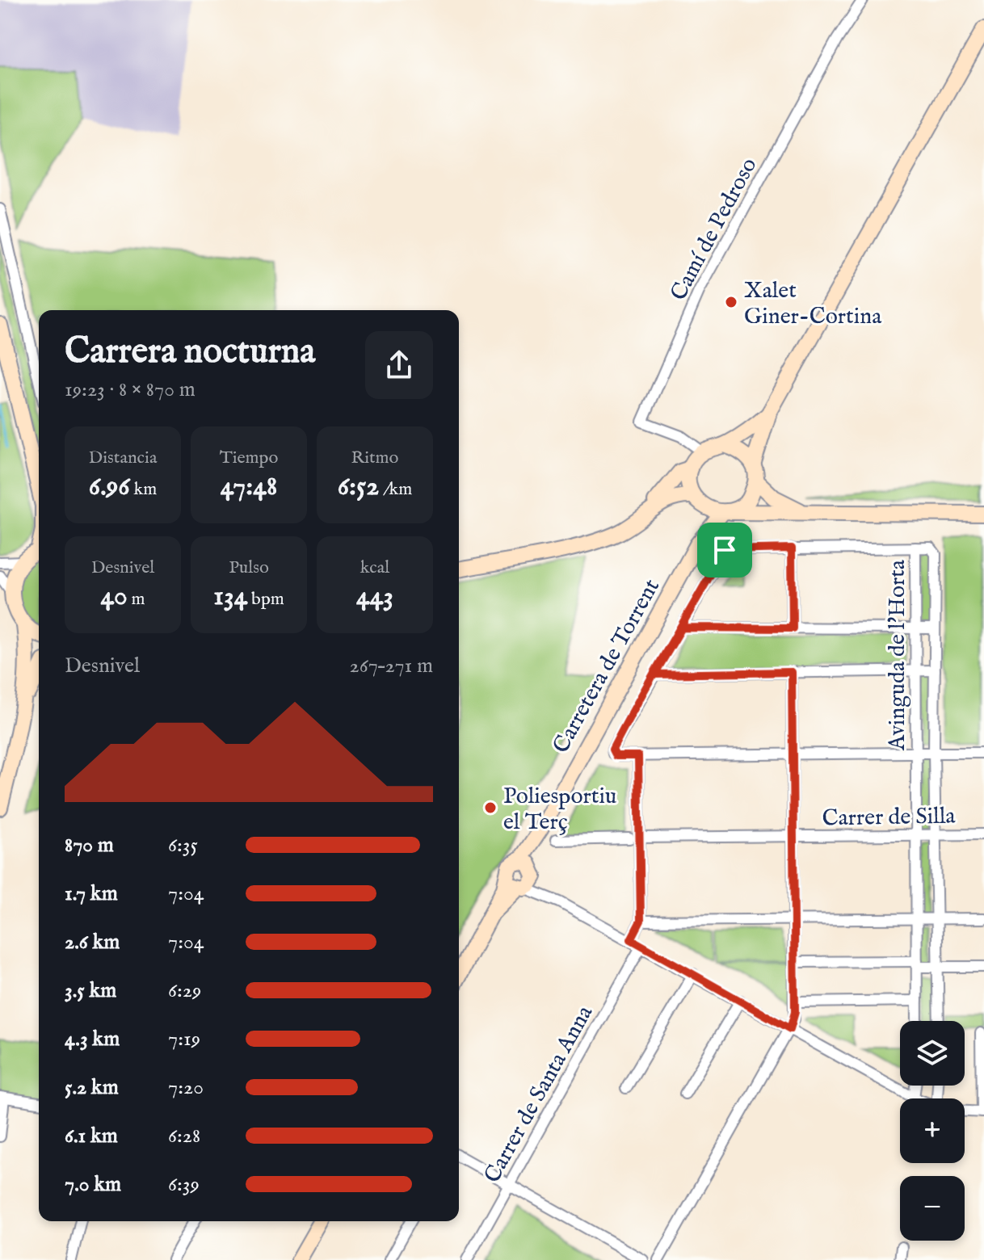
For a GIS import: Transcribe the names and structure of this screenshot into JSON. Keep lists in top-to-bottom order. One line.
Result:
{"streets":{"main road":["Carretera de Torrent"],"street":["Camí de Pedroso","Avinguda de l'Horta","Carrer de Silla","Carrer de Santa Anna"]},"crossings":[["Camí de Pedroso","Carretera de Torrent"],["Avinguda de l'Horta","Carrer de Silla"]],"places":["Xalet Giner-Cortina","Poliesportiu el Terç"],"page":{"heading":["Carrera nocturna","19:23 · 8 × 870 m"],"stats":[["Distancia","6.96 km"],["Tiempo","47:48"],["Ritmo","6:52 /km"],["Desnivel","40 m"],["Pulso","134 bpm"],["kcal","443"]],"chart":["Desnivel","267–271 m"],"list":[{"name":"870 m","note":"6:35"},{"name":"1.7 km","note":"7:04"},{"name":"2.6 km","note":"7:04"},{"name":"3.5 km","note":"6:29"},{"name":"4.3 km","note":"7:19"},{"name":"5.2 km","note":"7:20"},{"name":"6.1 km","note":"6:28"},{"name":"7.0 km","note":"6:39"}],"map_buttons":["+","−"]}}
